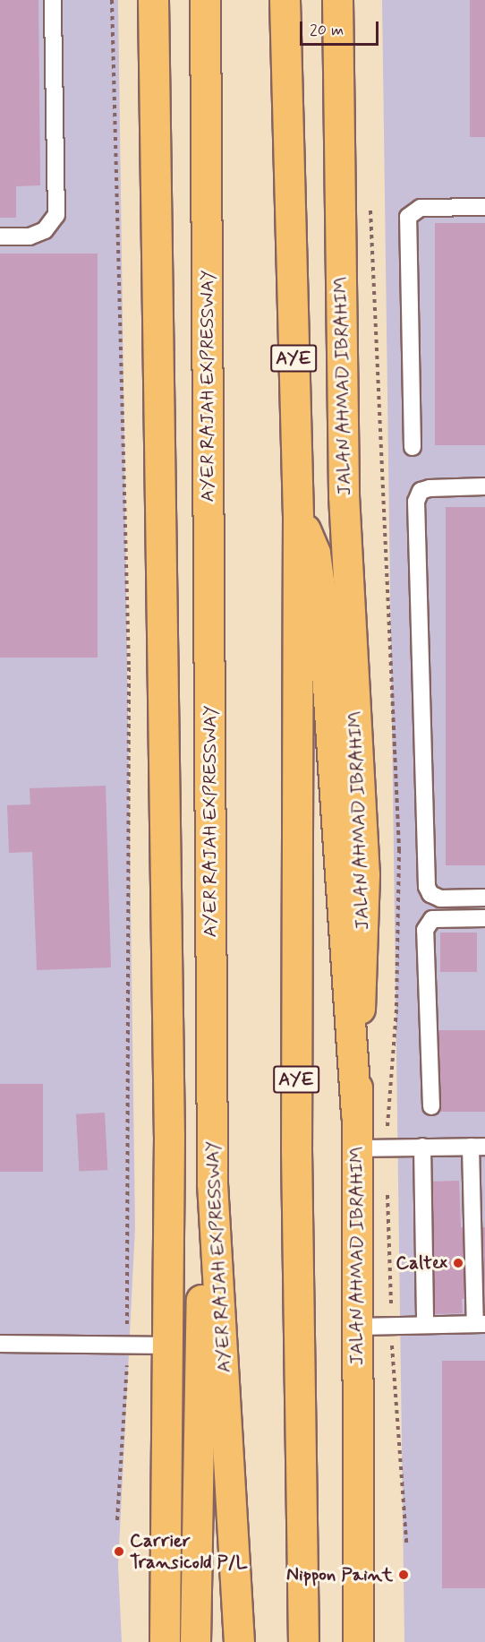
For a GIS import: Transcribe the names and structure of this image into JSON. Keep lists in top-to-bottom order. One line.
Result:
{"streets":{"main road":["AYE","AYER RAJAH EXPRESSWAY","JALAN AHMAD IBRAHIM"]},"places":["Caltex","Carrier Transicold P/L","Nippon Paint"],"scale_bar":"20 m"}
